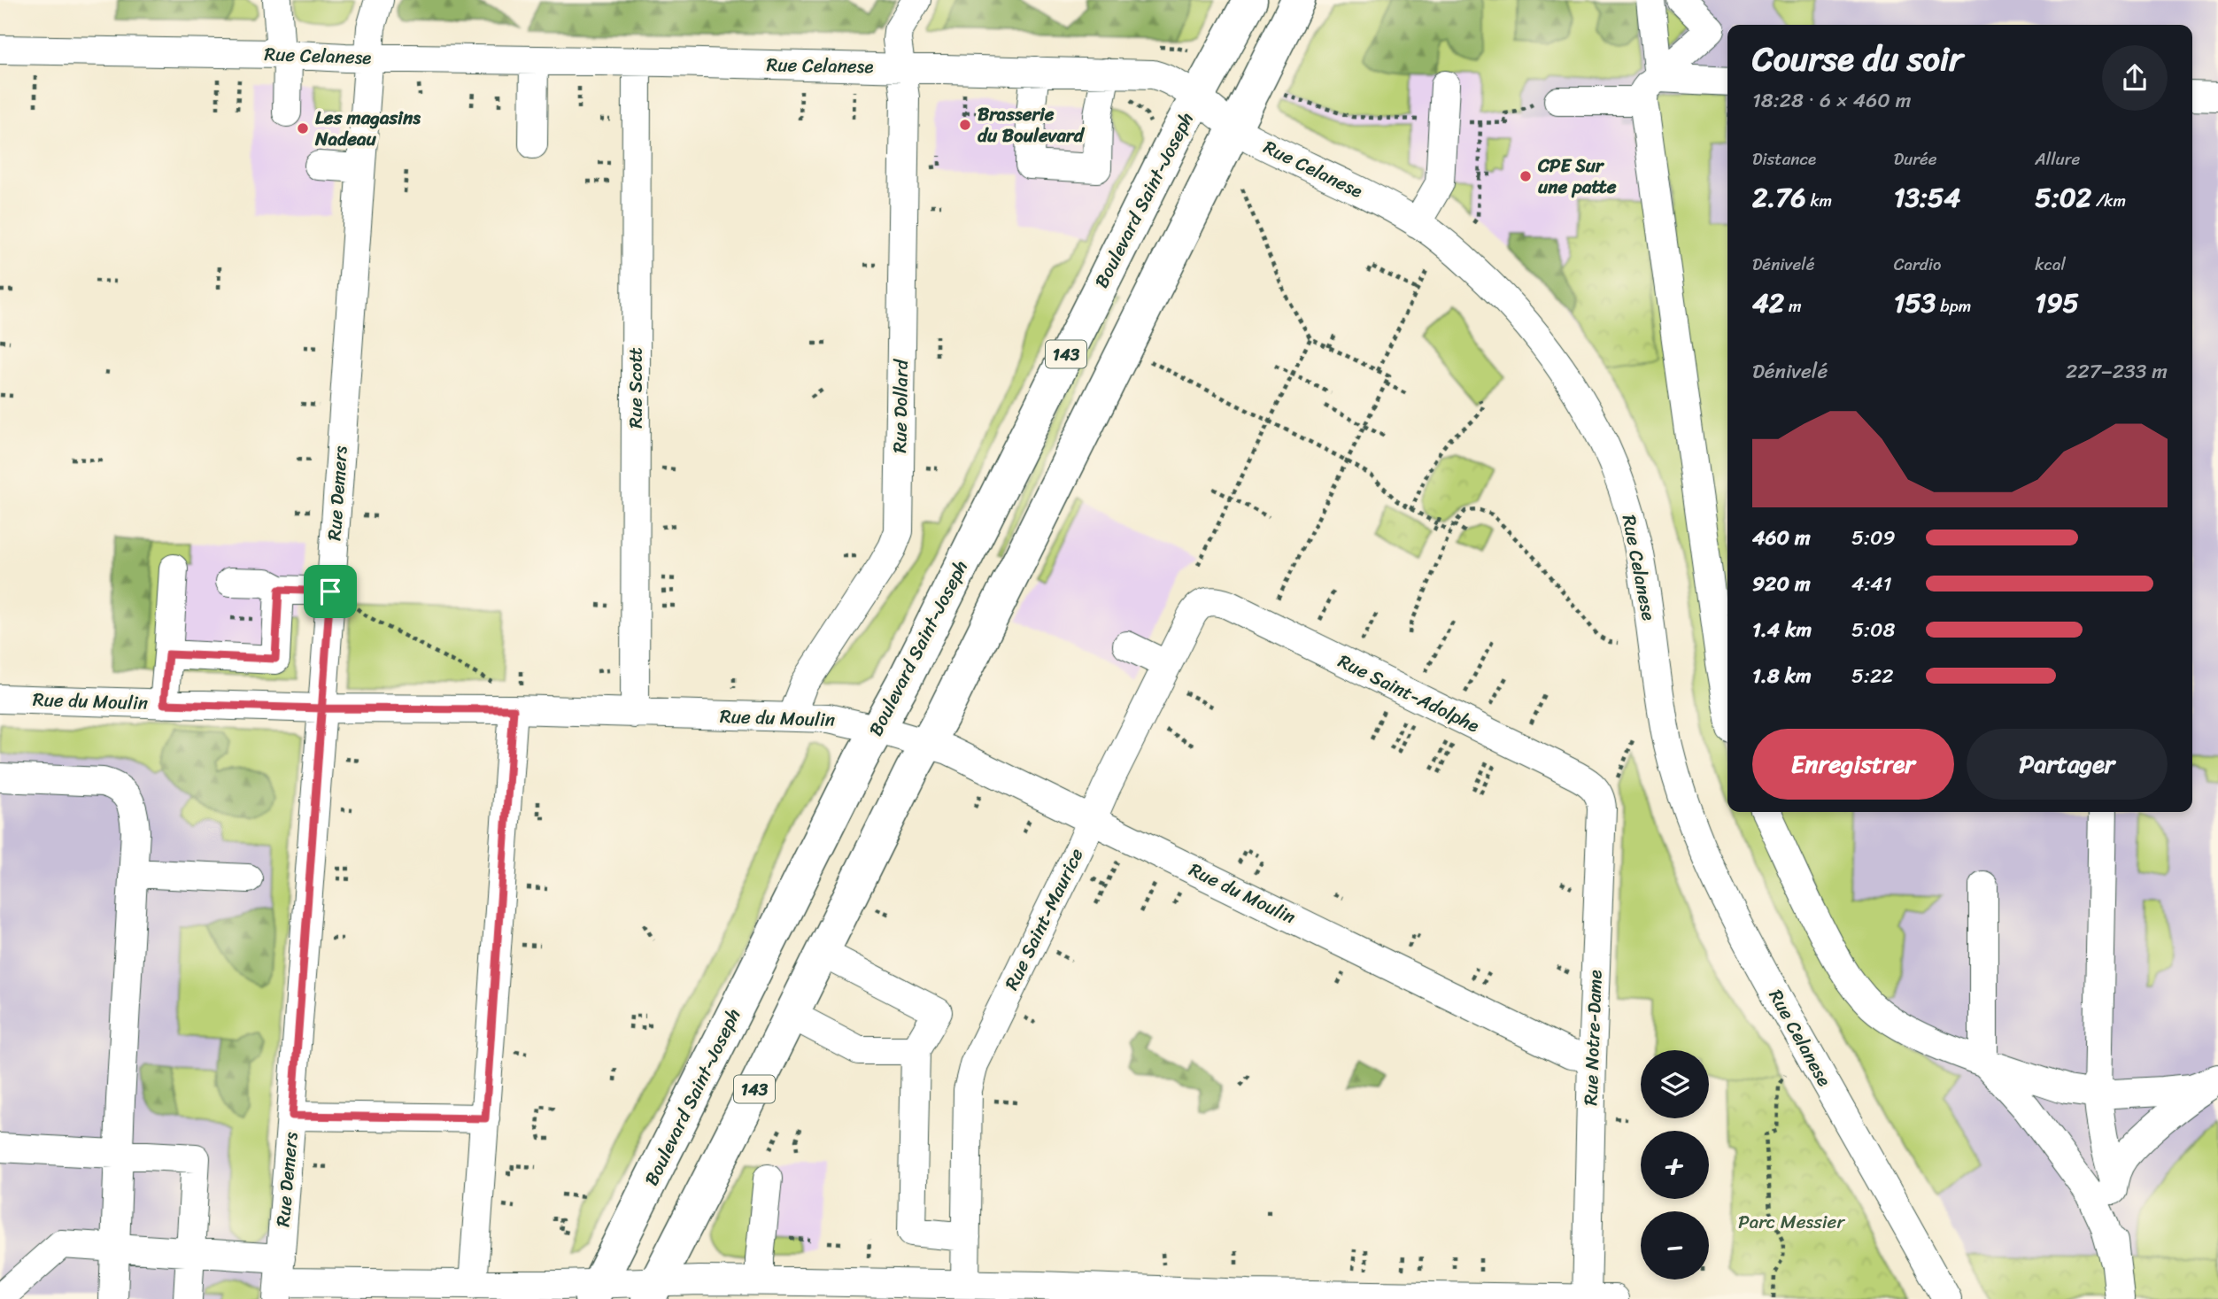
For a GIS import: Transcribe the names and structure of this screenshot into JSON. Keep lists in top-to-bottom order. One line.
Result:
{"streets":{"main road":["Boulevard Saint-Joseph","143"],"street":["Rue Celanese","Rue Scott","Rue Dollard","Rue Demers","Rue Saint-Adolphe","Rue du Moulin","Rue Saint-Maurice","Rue Notre-Dame"]},"crossings":[["Rue Celanese","Boulevard Saint-Joseph"],["Rue Celanese","143"],["Rue Celanese","Rue Scott"],["Rue Celanese","Rue Dollard"],["Rue Celanese","Rue Demers"],["Boulevard Saint-Joseph","Rue du Moulin"],["143","Rue du Moulin"],["Rue Scott","Rue du Moulin"],["Rue Dollard","Rue du Moulin"],["Rue Demers","Rue du Moulin"],["Rue Saint-Adolphe","Rue Saint-Maurice"],["Rue Saint-Adolphe","Rue Notre-Dame"],["Rue du Moulin","Rue Saint-Maurice"],["Rue du Moulin","Rue Notre-Dame"]],"parks":["Parc Messier"],"places":["Brasserie du Boulevard","Les magasins Nadeau","CPE Sur une patte"],"page":{"heading":["Course du soir","18:28 · 6 × 460 m"],"stats":[["Distance","2.76 km"],["Durée","13:54"],["Allure","5:02 /km"],["Dénivelé","42 m"],["Cardio","153 bpm"],["kcal","195"]],"chart":["Dénivelé","227–233 m"],"list":[{"name":"460 m","note":"5:09"},{"name":"920 m","note":"4:41"},{"name":"1.4 km","note":"5:08"},{"name":"1.8 km","note":"5:22"}],"buttons":["Enregistrer","Partager"],"map_buttons":["+","−"]}}
